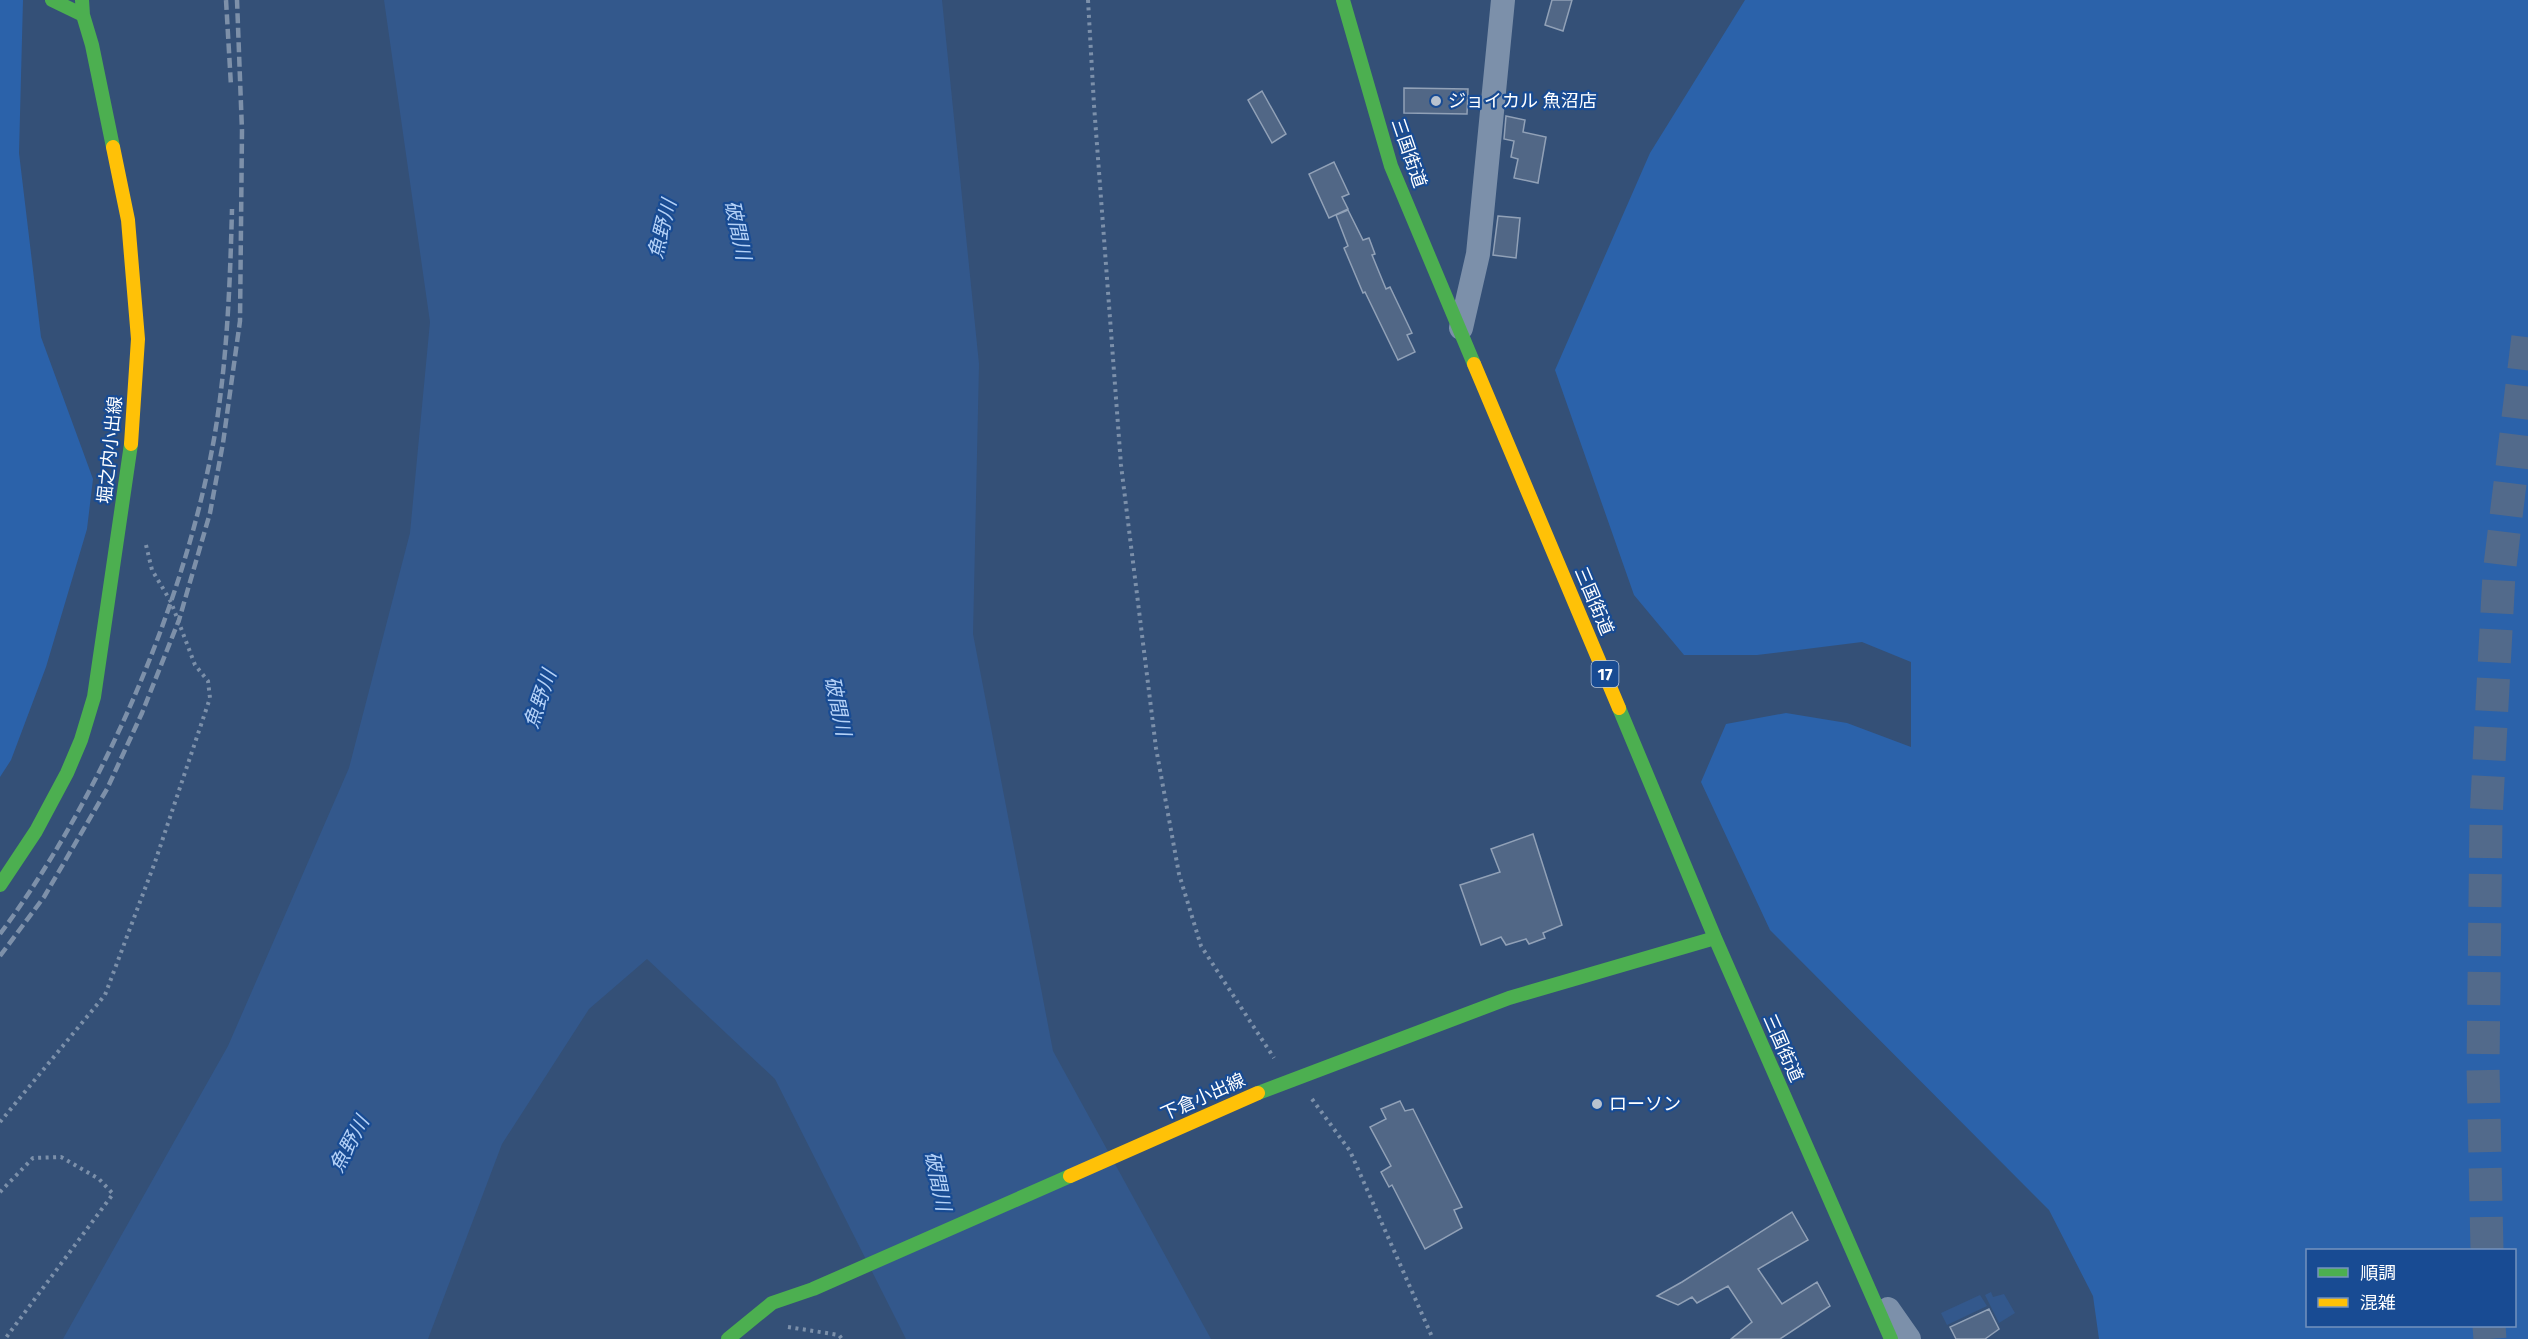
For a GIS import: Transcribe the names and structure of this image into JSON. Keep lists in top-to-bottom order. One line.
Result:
{"streets":{"main road":["三国街道","堀之内小出線","17","下倉小出線"]},"crossings":[["三国街道","下倉小出線"]],"water":["魚野川","破間川"],"places":["ジョイカル 魚沼店","ローソン"],"legend":["順調","混雑"]}
